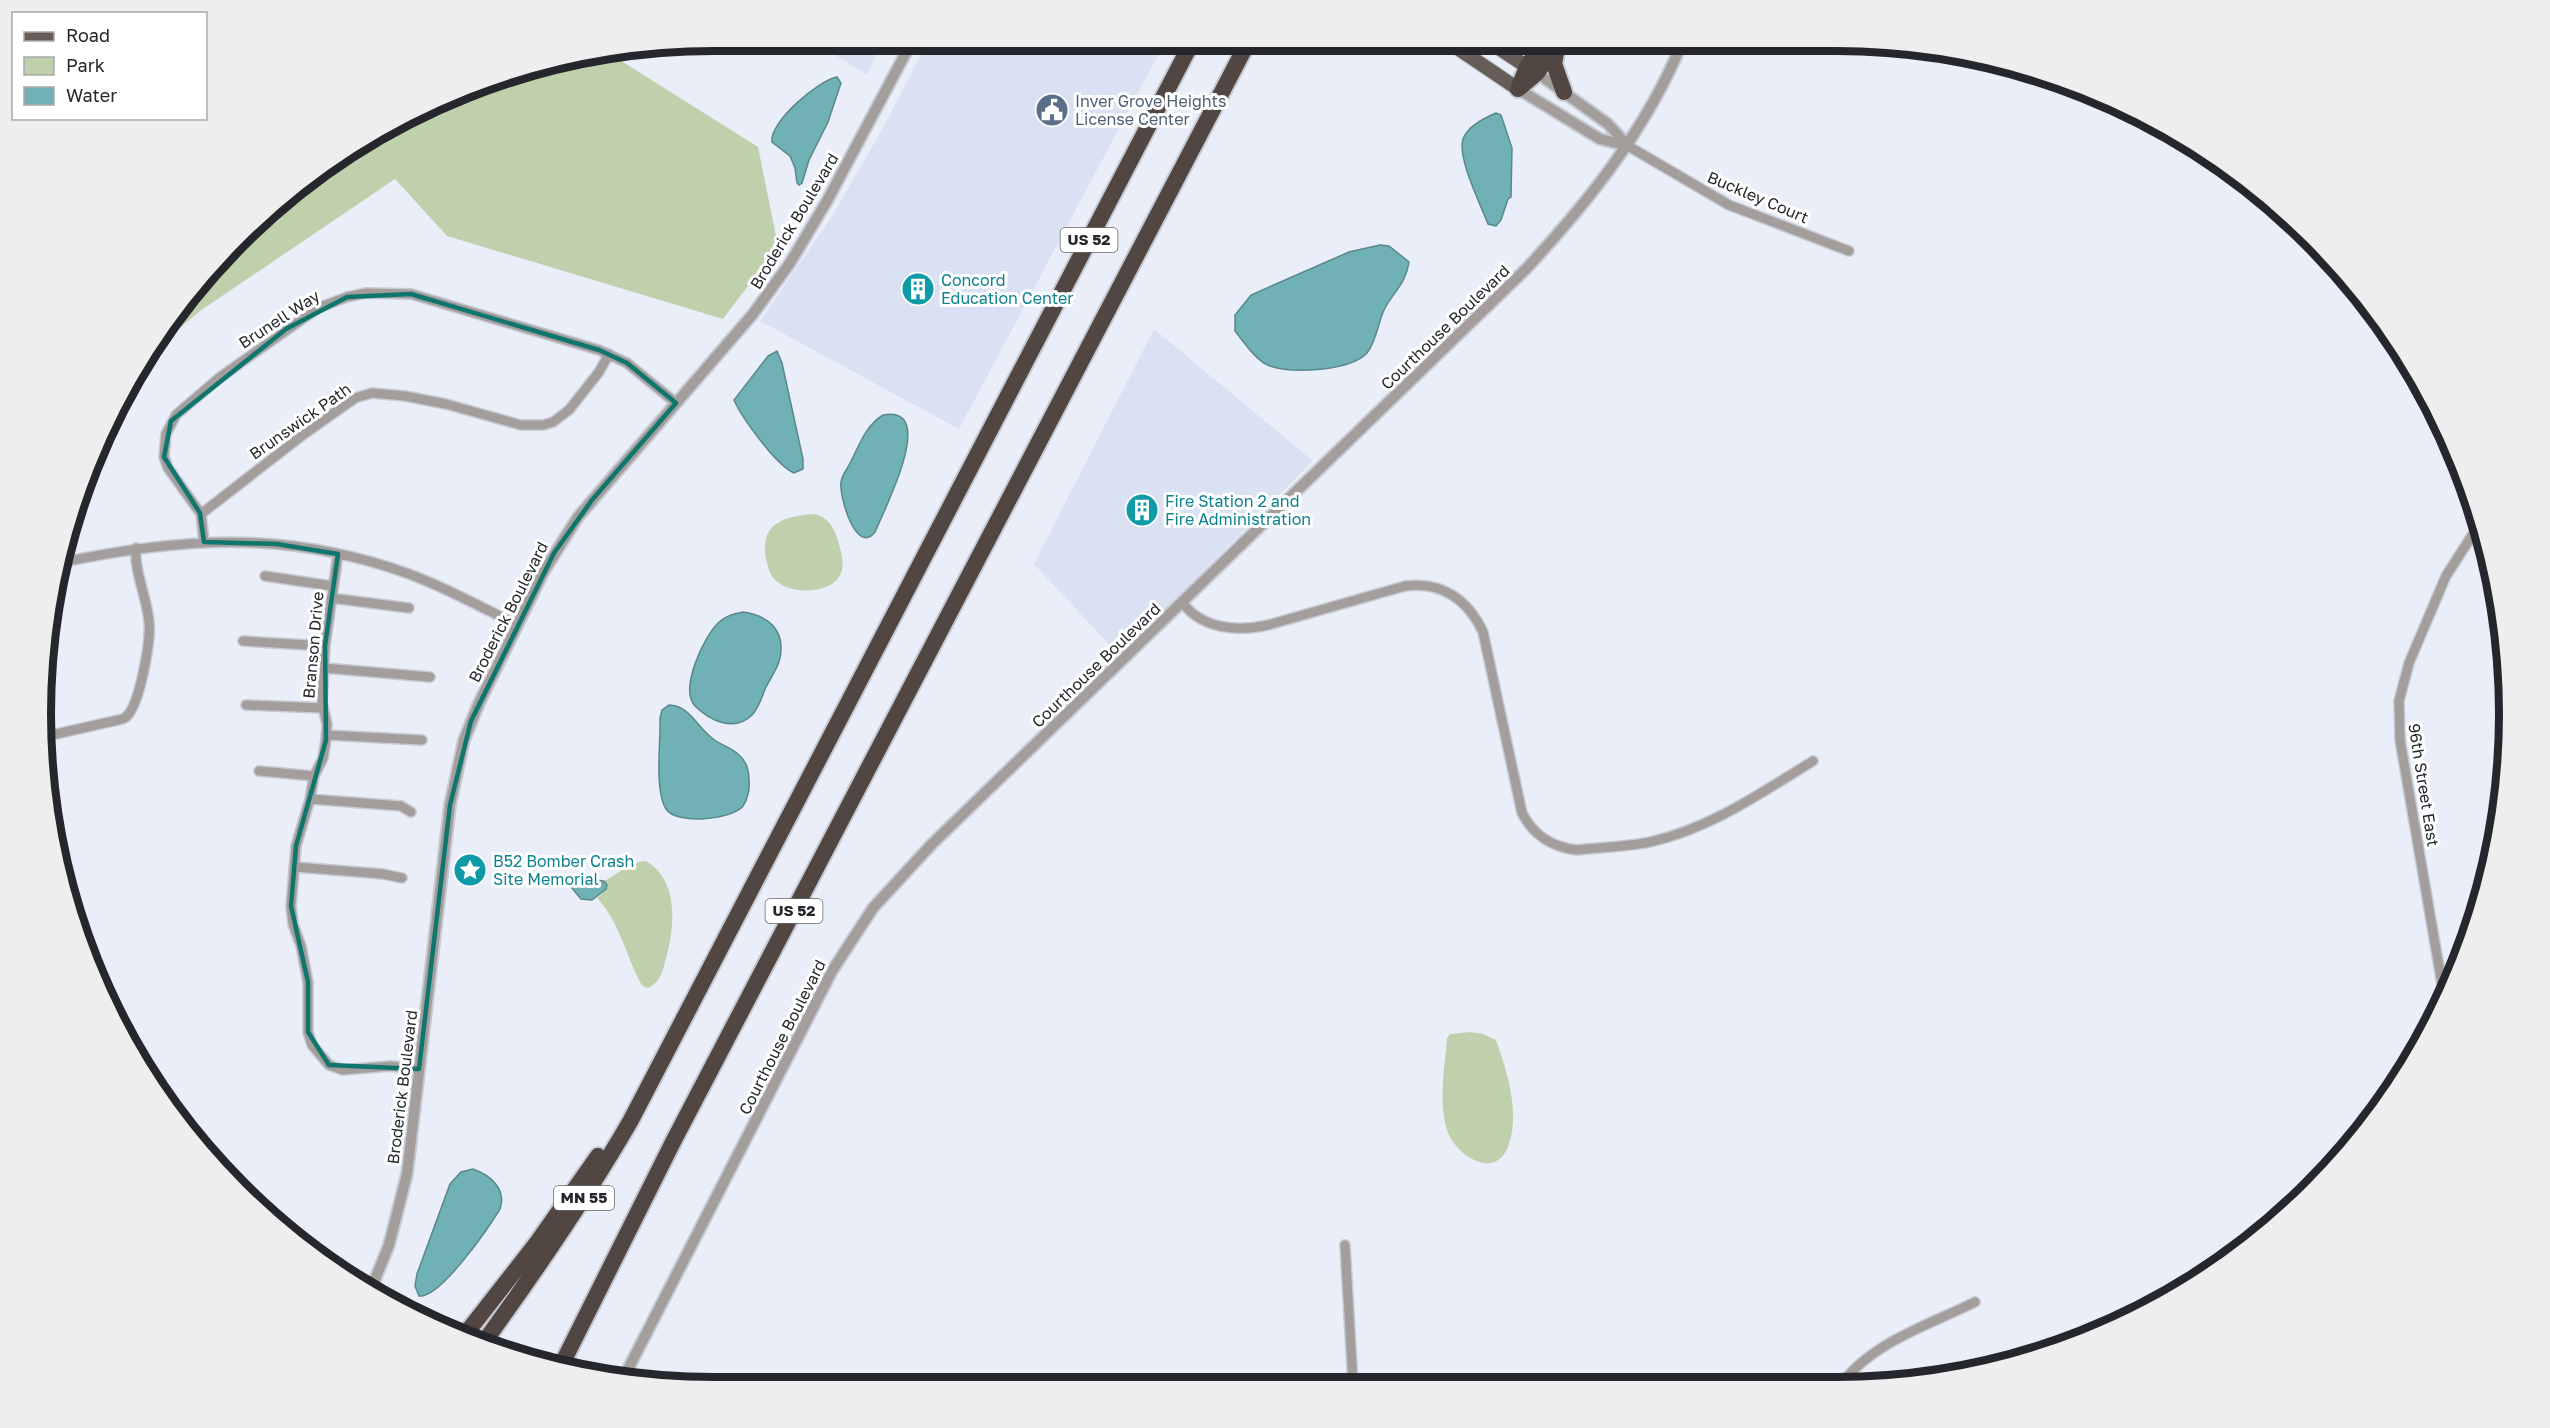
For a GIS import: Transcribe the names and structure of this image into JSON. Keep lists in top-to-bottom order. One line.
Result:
{"streets":{"highway":["US 52","MN 55"],"street":["Buckley Court","Broderick Boulevard","Brunell Way","Courthouse Boulevard","Brunswick Path","Branson Drive","96th Street East"]},"crossings":[["Buckley Court","Courthouse Boulevard"],["Broderick Boulevard","Brunell Way"],["Broderick Boulevard","Branson Drive"],["US 52","MN 55"],["Brunell Way","Brunswick Path"]],"places":{"public building":["Inver Grove Heights License Center"],"building":["Concord Education Center","Fire Station 2 and Fire Administration"],"place":["B52 Bomber Crash Site Memorial"]},"legend":["Road","Park","Water"]}
